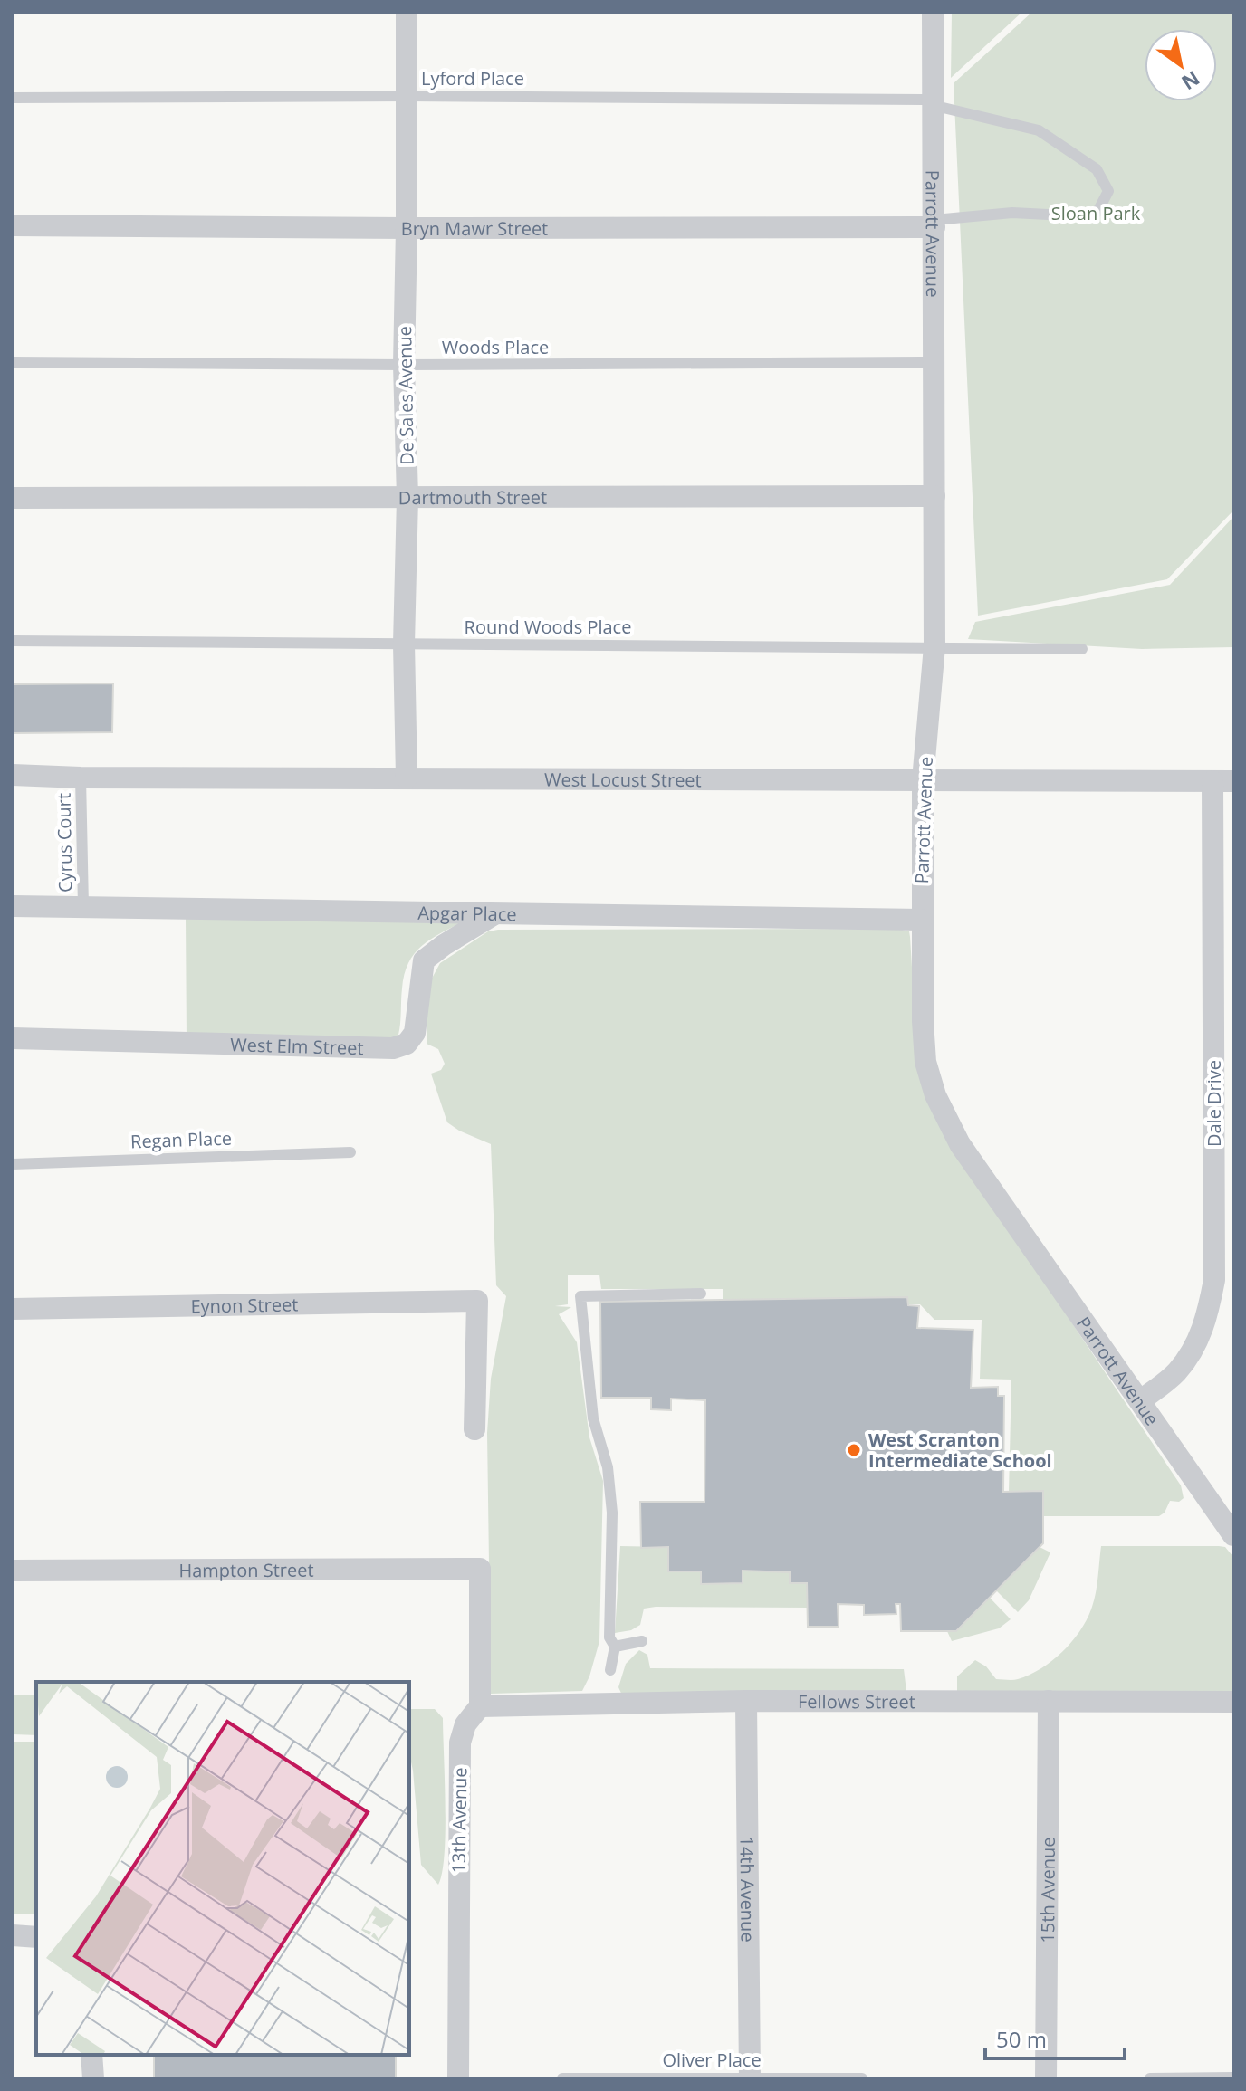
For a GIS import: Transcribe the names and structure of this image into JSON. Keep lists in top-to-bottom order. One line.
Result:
{"streets":{"street":["Bryn Mawr Street","Parrott Avenue","De Sales Avenue","Dartmouth Street","West Locust Street","Apgar Place","West Elm Street","Dale Drive","Eynon Street","Hampton Street","Fellows Street","13th Avenue","14th Avenue","15th Avenue"],"lane":["Lyford Place","Woods Place","Round Woods Place","Cyrus Court","Regan Place","Oliver Place"]},"crossings":[["Lyford Place","Bryn Mawr Street"],["Lyford Place","Parrott Avenue"],["Lyford Place","De Sales Avenue"],["Bryn Mawr Street","Parrott Avenue"],["Bryn Mawr Street","De Sales Avenue"],["Parrott Avenue","Woods Place"],["Parrott Avenue","Dartmouth Street"],["Parrott Avenue","Round Woods Place"],["Parrott Avenue","West Locust Street"],["Parrott Avenue","Apgar Place"],["Parrott Avenue","Dale Drive"],["Woods Place","De Sales Avenue"],["De Sales Avenue","Dartmouth Street"],["De Sales Avenue","Round Woods Place"],["De Sales Avenue","West Locust Street"],["West Locust Street","Cyrus Court"],["West Locust Street","Dale Drive"],["Cyrus Court","Apgar Place"],["Apgar Place","West Elm Street"],["Hampton Street","Fellows Street"],["Hampton Street","13th Avenue"],["Fellows Street","13th Avenue"],["Fellows Street","14th Avenue"],["Fellows Street","15th Avenue"],["14th Avenue","Oliver Place"]],"parks":["Sloan Park"],"places":["West Scranton Intermediate School"],"scale_bar":"50 m","north":"bottom right"}
